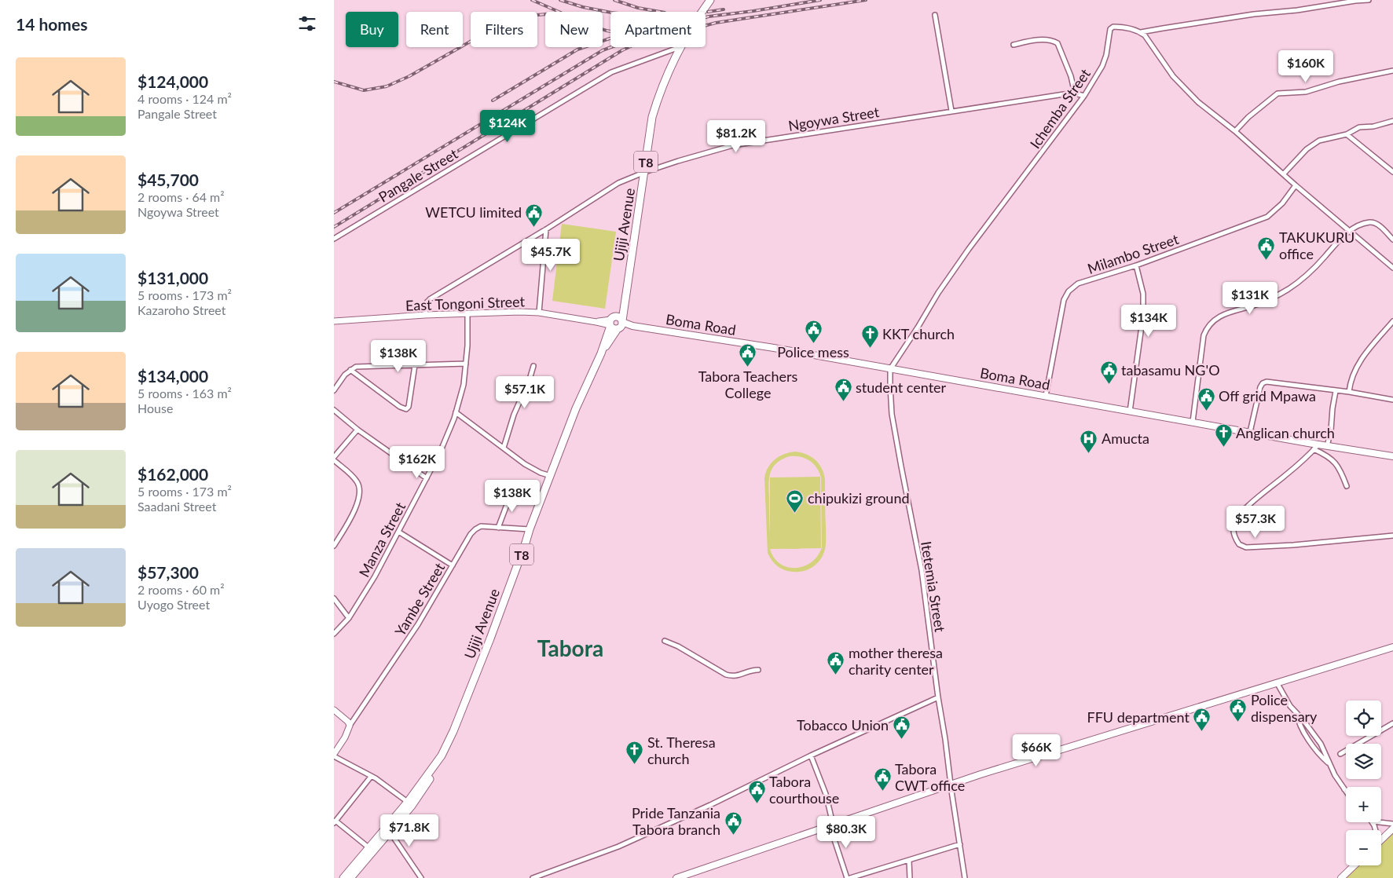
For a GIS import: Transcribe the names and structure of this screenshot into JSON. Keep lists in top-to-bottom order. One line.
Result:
{"streets":{"highway":["T8","Ujiji Avenue"],"main road":["Boma Road"],"street":["Ichemba Street","Ngoywa Street","Pangale Street","Milambo Street","East Tongoni Street","Manza Street","Itetemia Street","Yambe Street"]},"crossings":[["Ichemba Street","Ngoywa Street"],["Ichemba Street","Boma Road"],["Ichemba Street","Itetemia Street"],["Ngoywa Street","Ujiji Avenue"],["Ngoywa Street","East Tongoni Street"],["T8","Ujiji Avenue"],["T8","East Tongoni Street"],["T8","Boma Road"],["Pangale Street","Ujiji Avenue"],["Ujiji Avenue","Yambe Street"],["Milambo Street","Boma Road"],["East Tongoni Street","Manza Street"],["Boma Road","Itetemia Street"]],"districts":["Tabora"],"places":{"public building":["WETCU limited","TAKUKURU office","Police mess","Tabora Teachers College","tabasamu NG'O","student center","Off grid Mpawa","mother theresa charity center","Police dispensary","FFU department","Tobacco Union","Tabora CWT office","Tabora courthouse","Pride Tanzania Tabora branch"],"church":["KKT church","Anglican church","St. Theresa church"],"hospital":["Amucta"],"sports":["chipukizi ground"]},"page":{"heading":"14 homes","chip":["Buy","Rent","Filters","New","Apartment"],"list":[{"name":"$124,000","note":"4 rooms · 124 m² · Pangale Street"},{"name":"$45,700","note":"2 rooms · 64 m² · Ngoywa Street"},{"name":"$131,000","note":"5 rooms · 173 m² · Kazaroho Street"},{"name":"$134,000","note":"5 rooms · 163 m² · House"},{"name":"$162,000","note":"5 rooms · 173 m² · Saadani Street"},{"name":"$57,300","note":"2 rooms · 60 m² · Uyogo Street"}],"price":["$160K","$124K","$81.2K","$45.7K","$131K","$134K","$138K","$57.1K","$162K","$138K","$57.3K","$66K","$71.8K","$80.3K"],"map_buttons":["+","−"]}}
